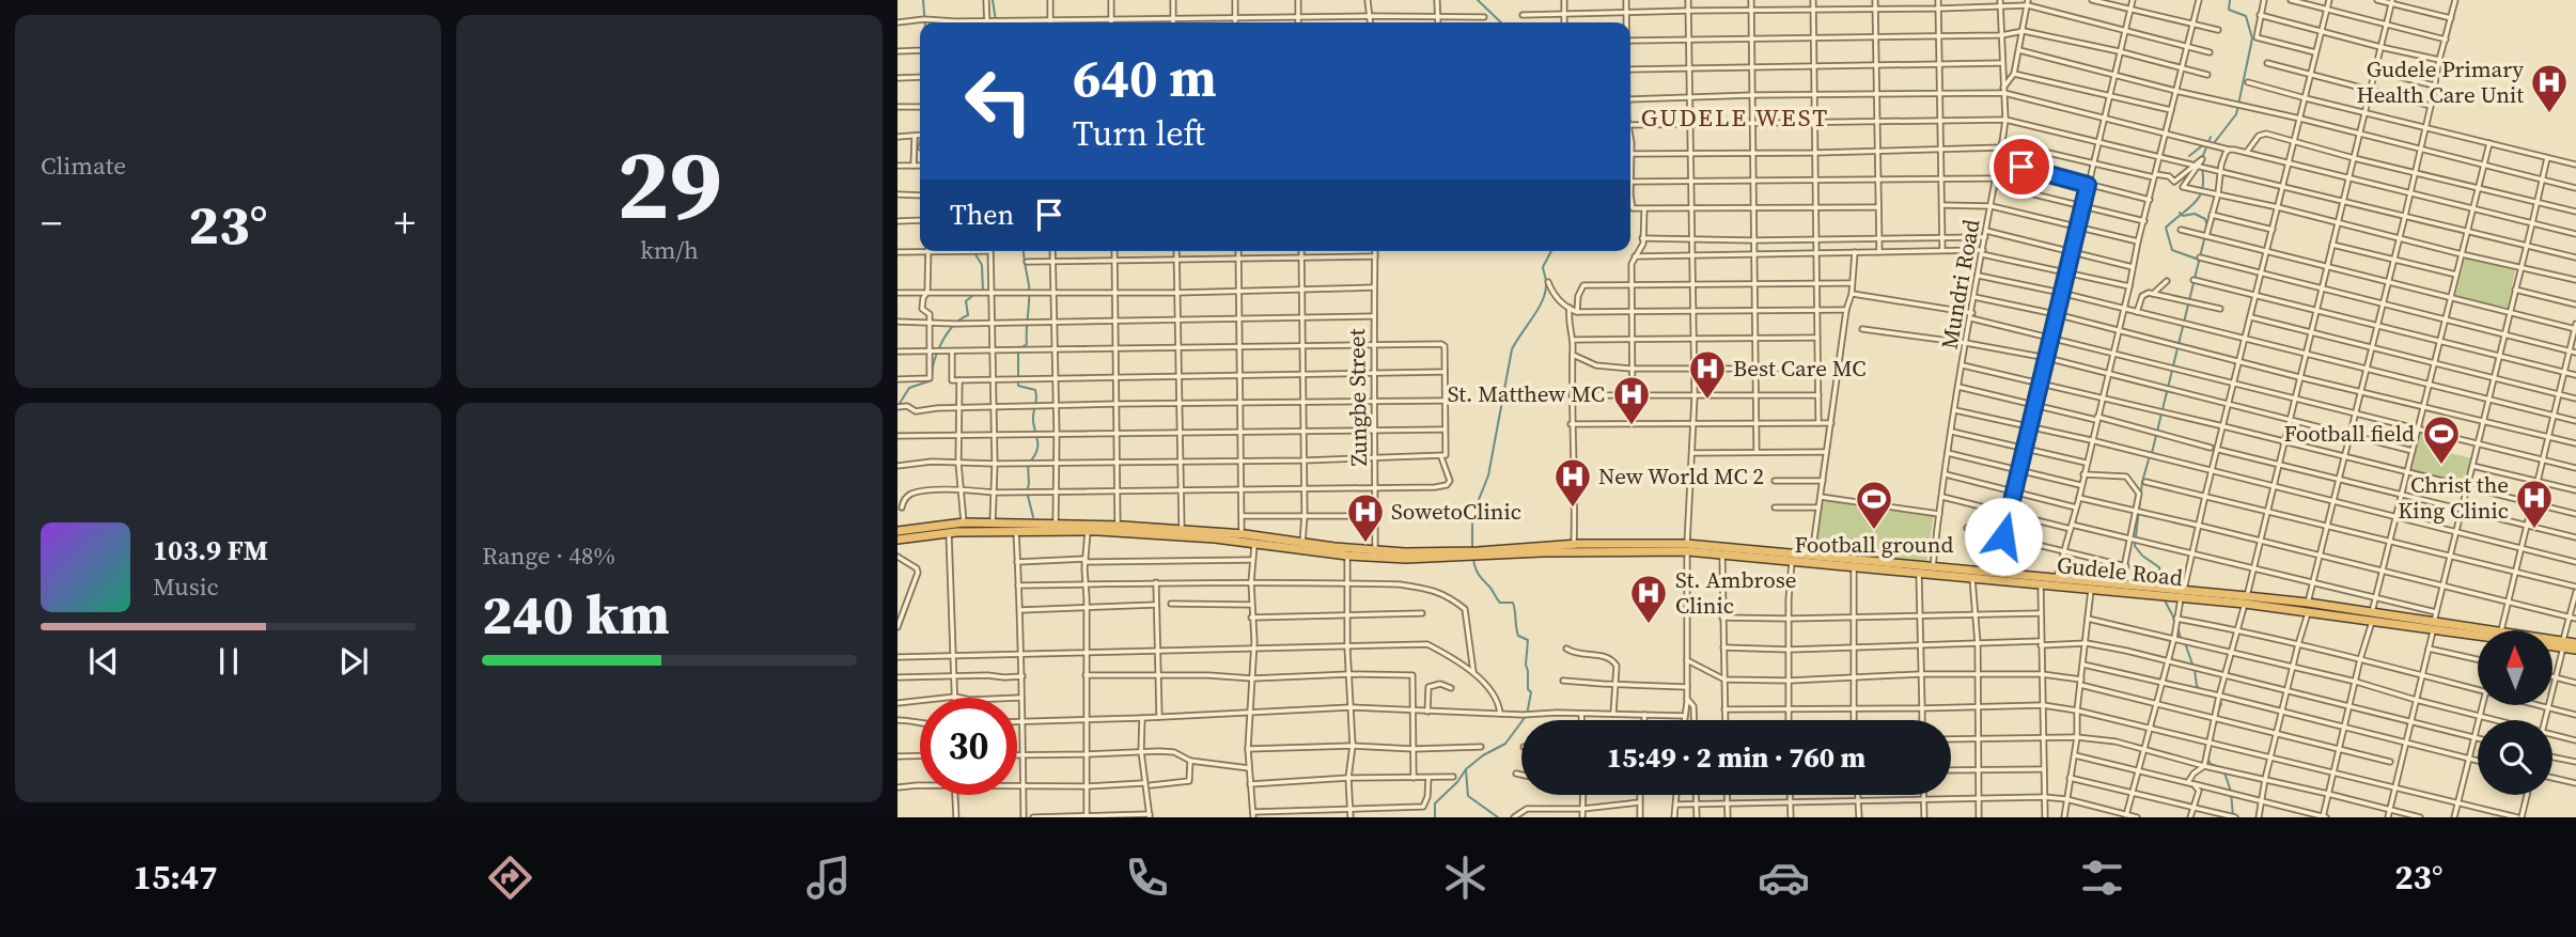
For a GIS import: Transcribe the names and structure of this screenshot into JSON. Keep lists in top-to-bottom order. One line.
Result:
{"streets":{"highway":["Gudele Road"],"street":["Mundri Road","Zungbe Street"]},"crossings":[["Mundri Road","Gudele Road"]],"districts":["GUDELE WEST"],"places":{"hospital":["Gudele Primary Health Care Unit","Best Care MC","St. Matthew MC","New World MC 2","Christ the King Clinic","SowetoClinic","St. Ambrose Clinic"],"sports":["Football field","Football ground"]},"north":"top","page":{"tile":["Climate",["29","km/h"],["Range · 48%","240 km"]],"turn":["640 m","Turn left"],"then":"Then","heat":["−","23°","+"],"song":["103.9 FM","Music"],"limit":"30","trip":"15:49 · 2 min · 760 m","tabs":["15:47","23°"]}}
